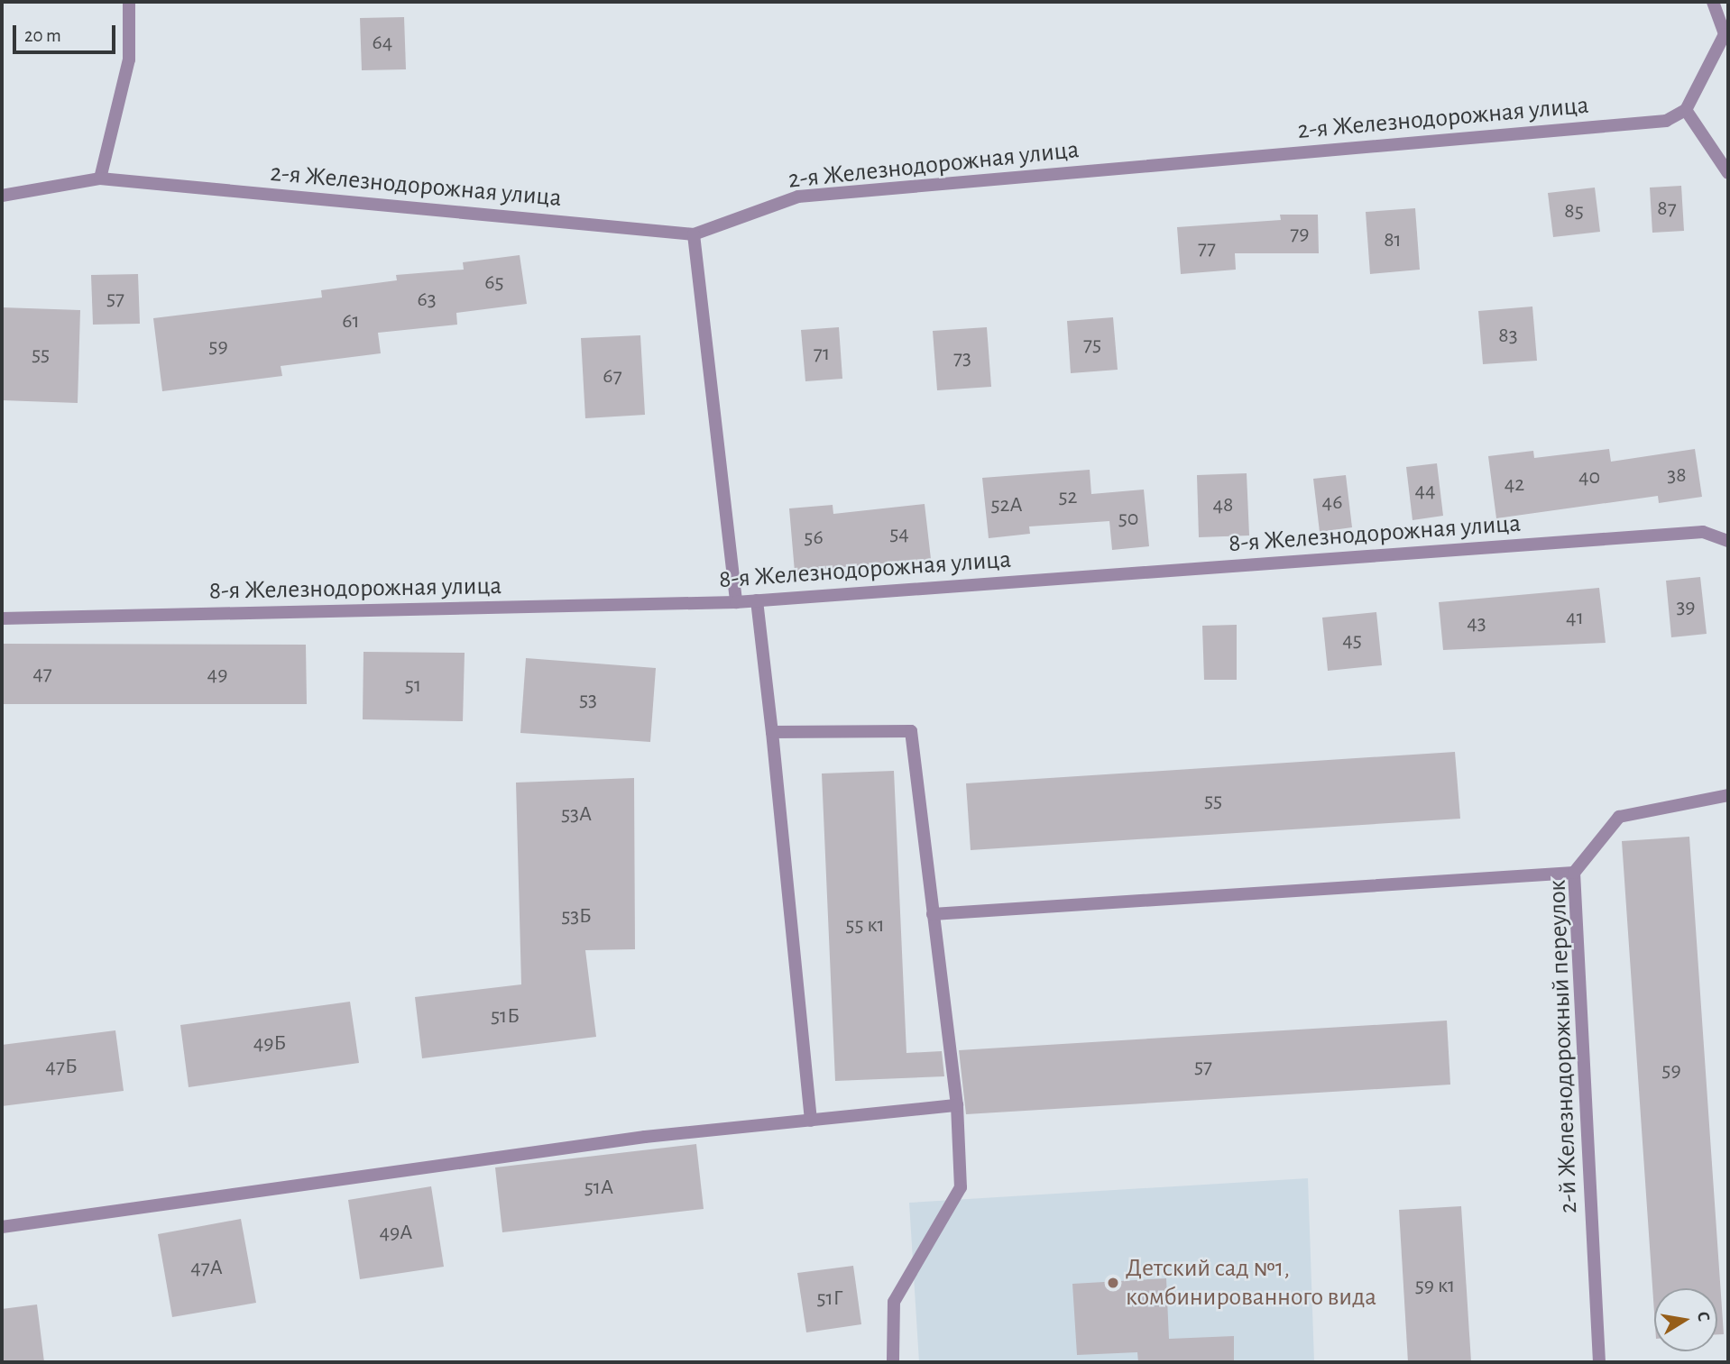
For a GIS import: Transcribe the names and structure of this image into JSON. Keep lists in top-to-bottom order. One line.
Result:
{"streets":{"street":["2-я Железнодорожная улица","8-я Железнодорожная улица","2-й Железнодорожный переулок"]},"places":["Детский сад №1, комбинированного вида"],"house_numbers":["64","87","85","79","81","77","65","57","63","61","83","75","59","71","55","73","67","38","40","42","44","52","46","52А","48","50","54","56","39","41","43","45","47","49","51","53","55","53А","53Б","55 к1","51Б","49Б","47Б","57","59","51А","49А","47А","59 к1","51Г"],"scale_bar":"20 m","north":"right"}
